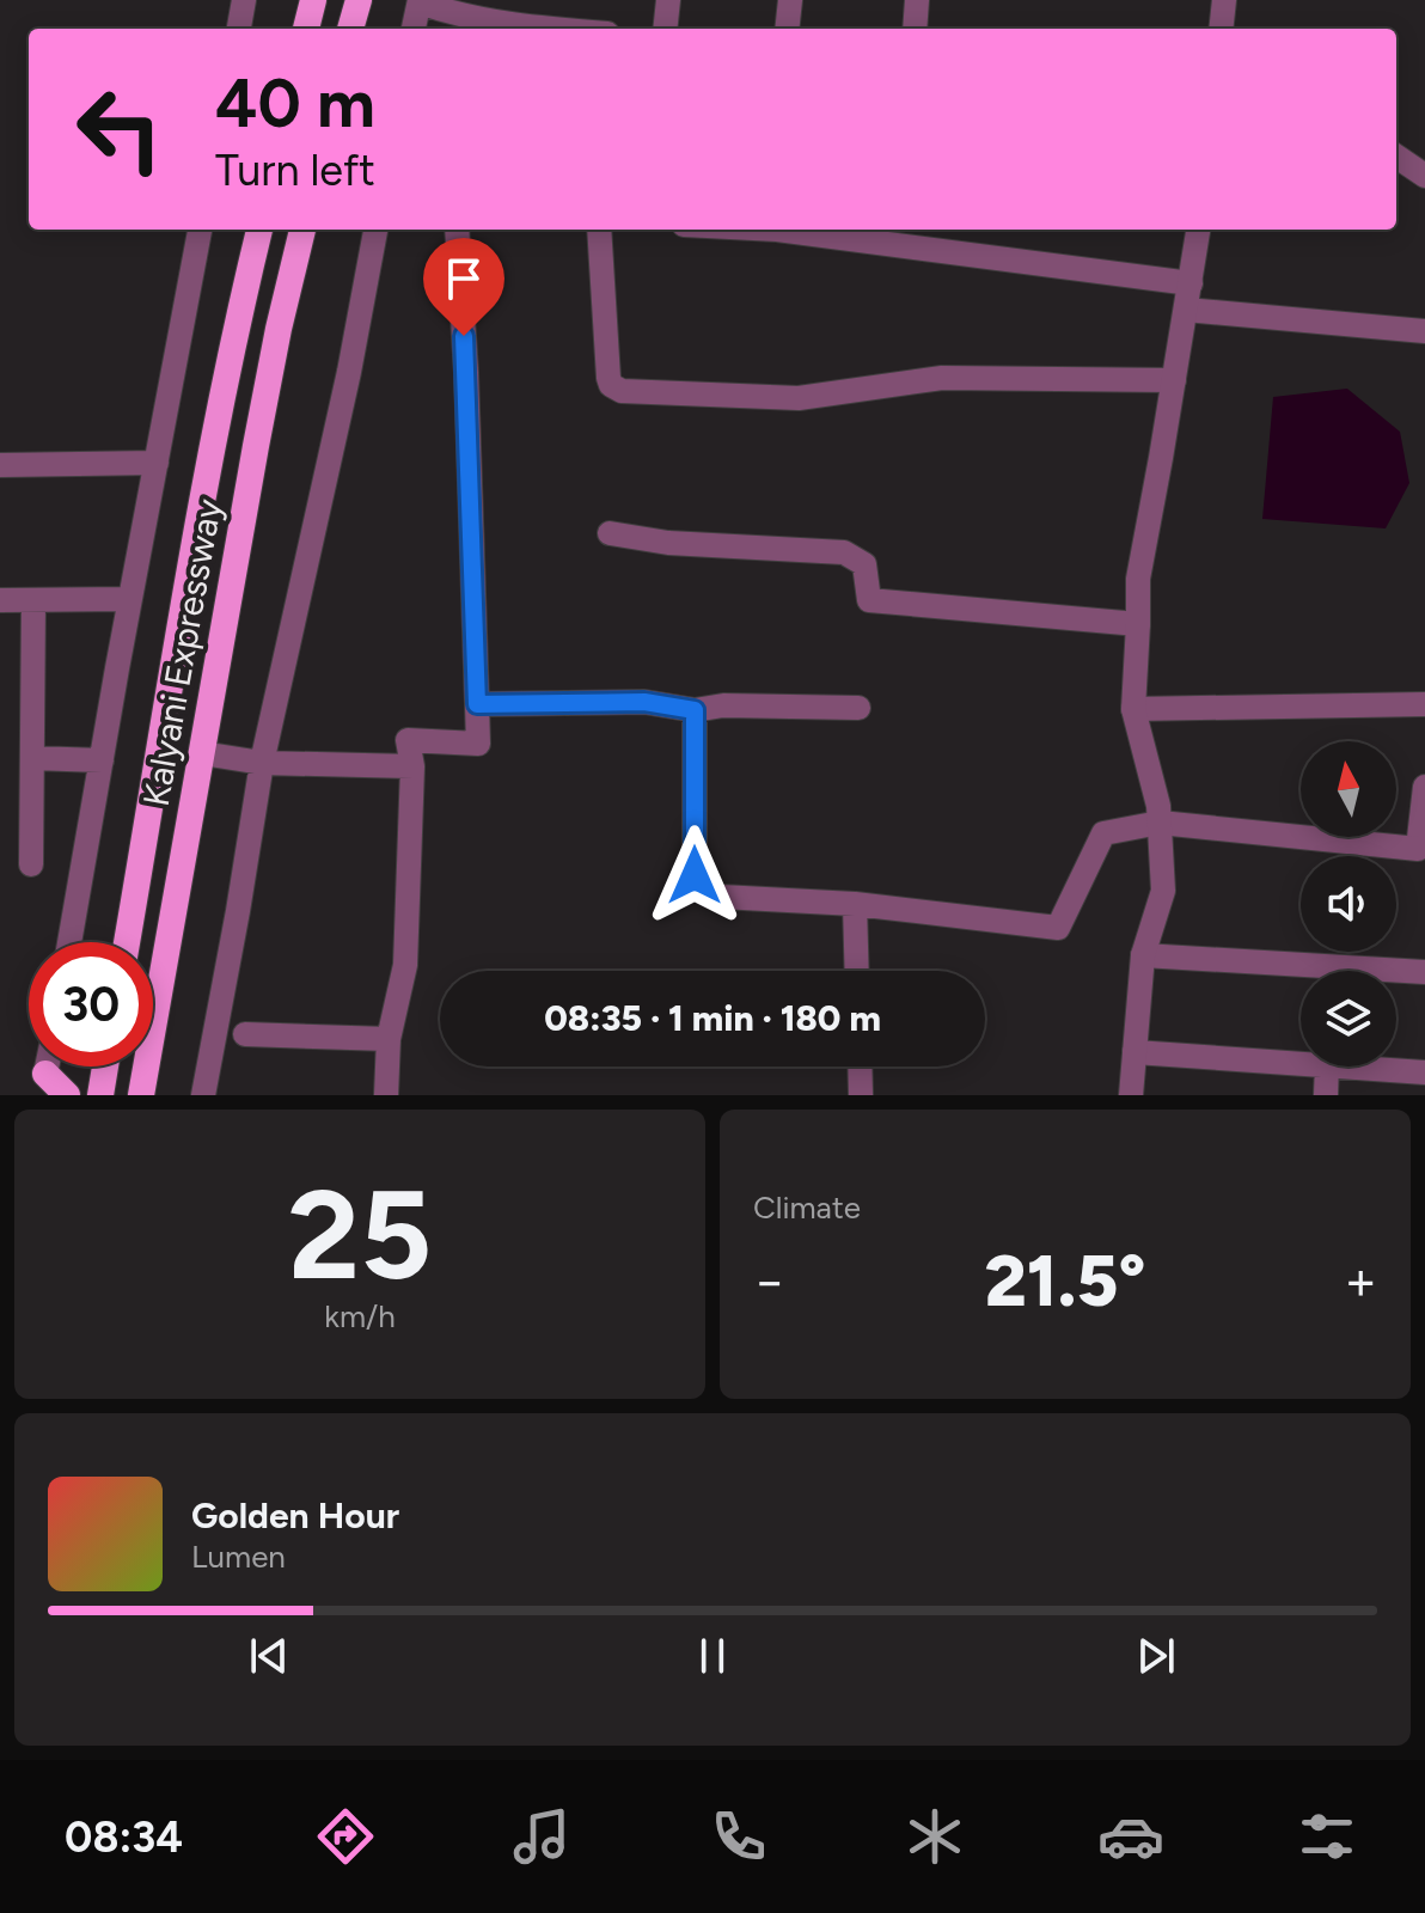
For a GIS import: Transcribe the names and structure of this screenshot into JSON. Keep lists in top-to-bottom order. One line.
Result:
{"streets":{"highway":["Kalyani Expressway"]},"north":"top","page":{"turn":["40 m","Turn left"],"limit":"30","trip":"08:35 · 1 min · 180 m","tile":[["25","km/h"],"Climate"],"heat":["−","21.5°","+"],"song":["Golden Hour","Lumen"],"tabs":"08:34"}}
